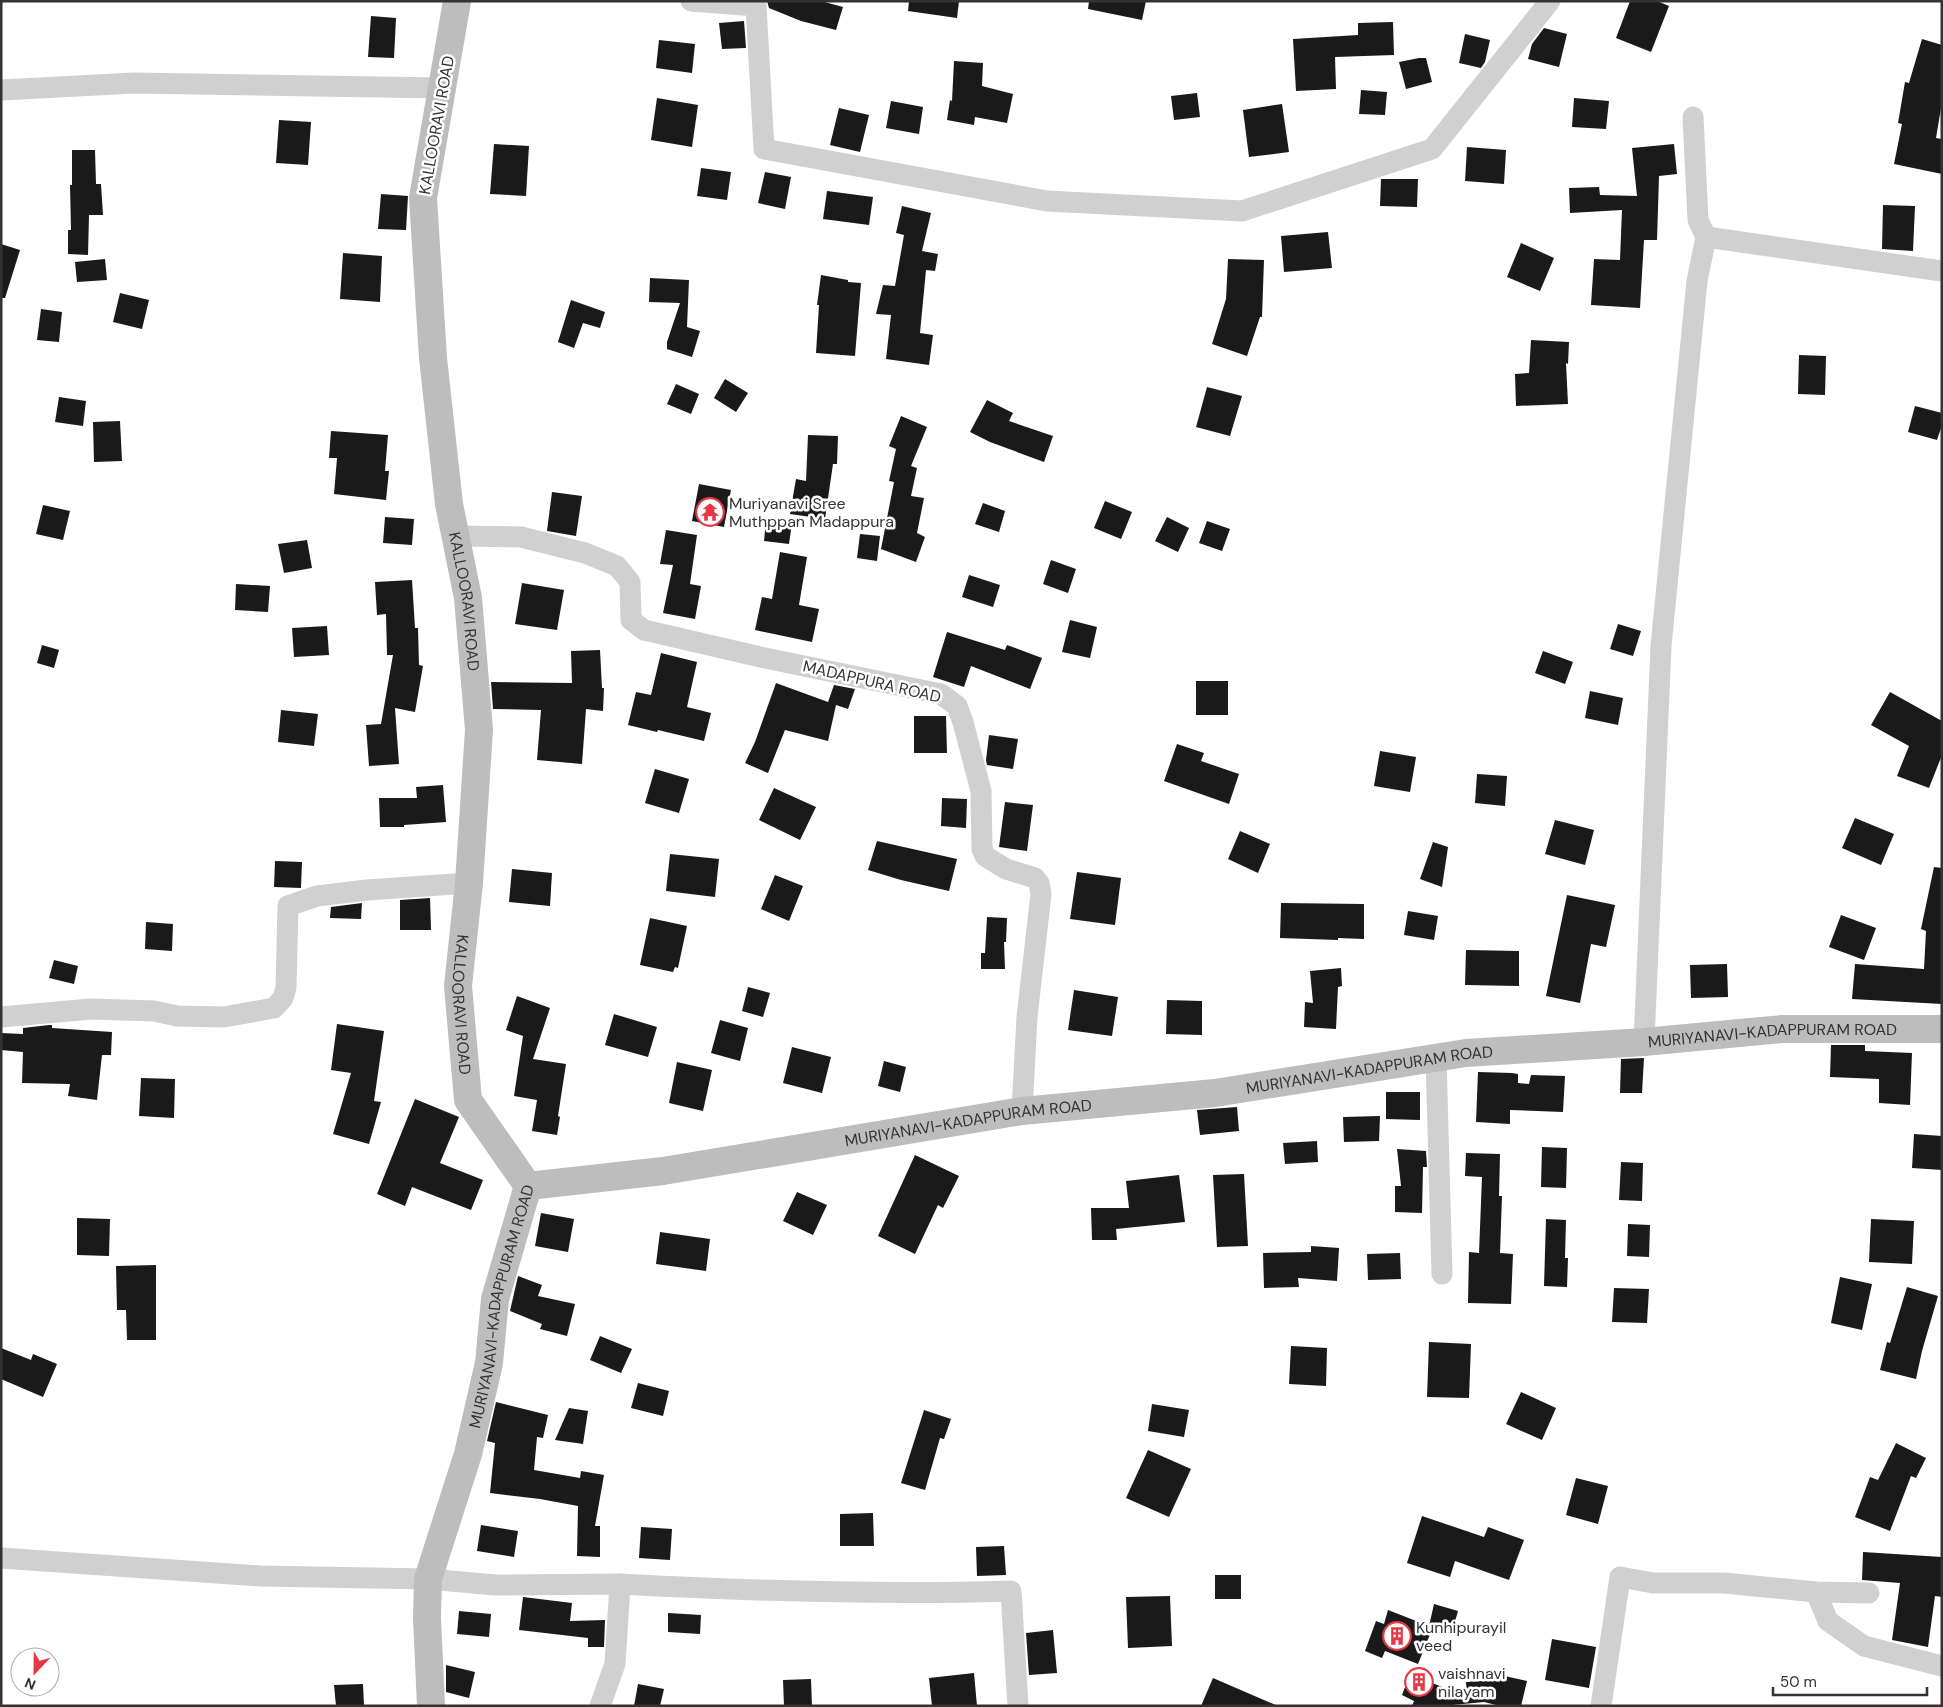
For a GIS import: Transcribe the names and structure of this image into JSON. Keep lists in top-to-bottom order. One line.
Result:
{"streets":{"main road":["KALLOORAVI ROAD","MURIYANAVI-KADAPPURAM ROAD"],"street":["MADAPPURA ROAD"]},"crossings":[["KALLOORAVI ROAD","MADAPPURA ROAD"],["KALLOORAVI ROAD","MURIYANAVI-KADAPPURAM ROAD"],["MADAPPURA ROAD","MURIYANAVI-KADAPPURAM ROAD"]],"places":{"temple":["Muriyanavi Sree Muthppan Madappura"],"building":["Kunhipurayil veed","vaishnavi nilayam"]},"scale_bar":"50 m","north":"bottom"}
